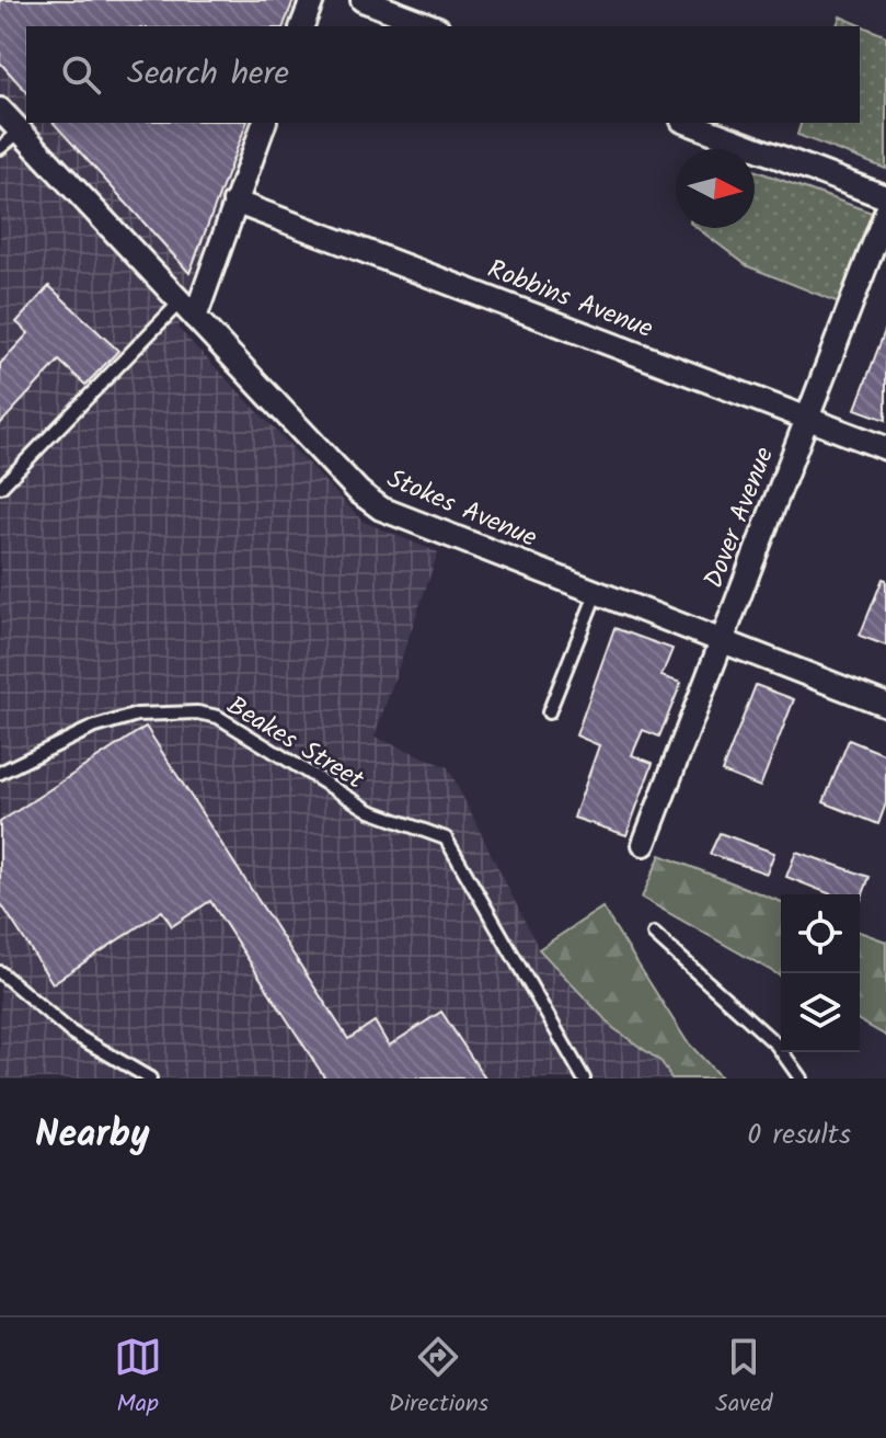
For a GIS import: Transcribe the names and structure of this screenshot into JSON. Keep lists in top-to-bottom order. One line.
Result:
{"streets":{"street":["Robbins Avenue","Stokes Avenue","Dover Avenue"],"lane":["Beakes Street"]},"crossings":[["Robbins Avenue","Dover Avenue"],["Stokes Avenue","Dover Avenue"]],"north":"right","page":{"search":"Search here","heading":["Nearby","0 results"],"nav":["Map","Directions","Saved"]}}
